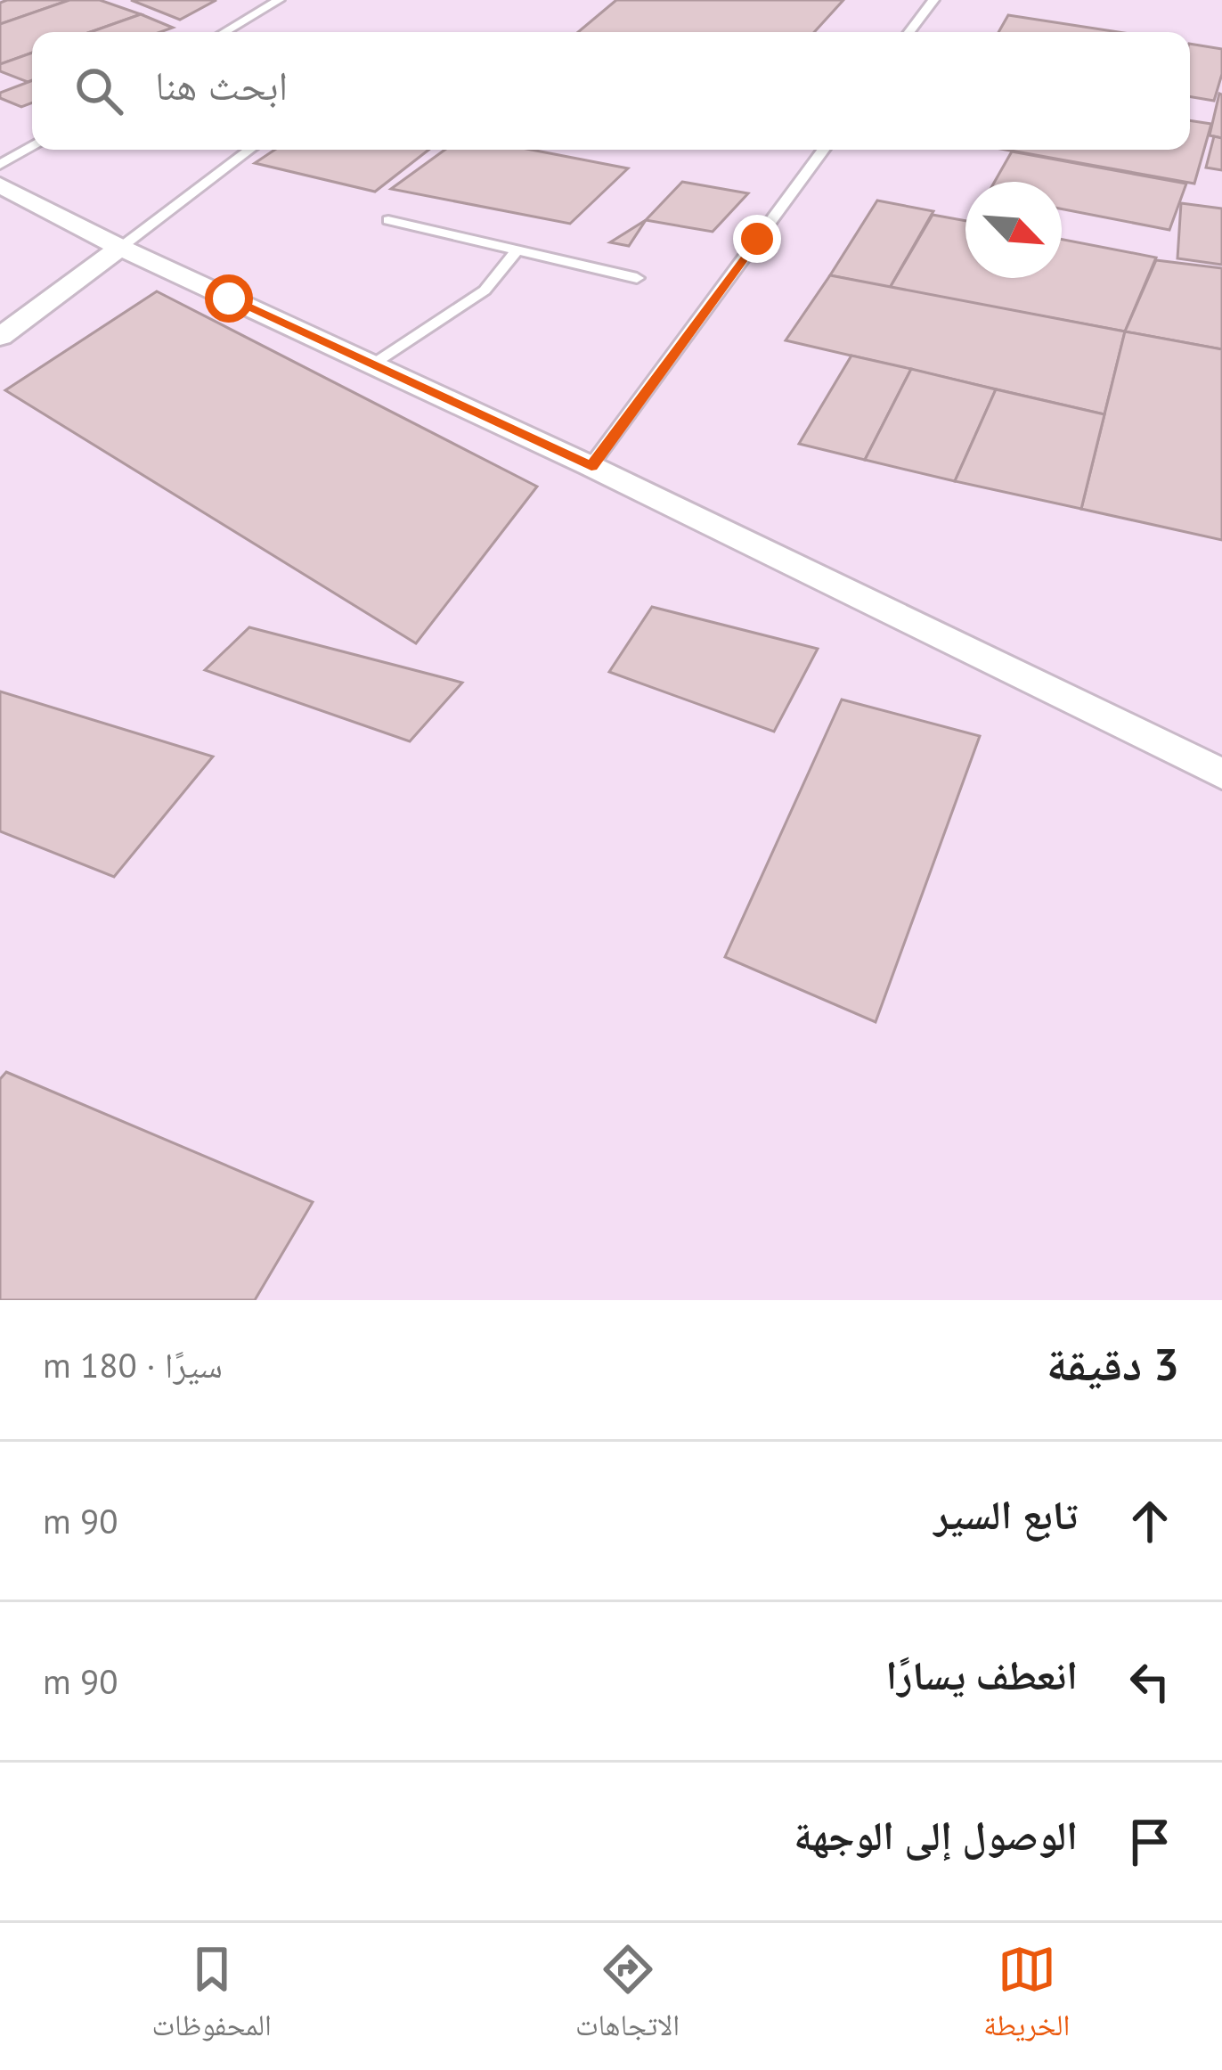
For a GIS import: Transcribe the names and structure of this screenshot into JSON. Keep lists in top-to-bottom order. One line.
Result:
{"north":"bottom right","page":{"search":"ابحث هنا","heading":["3 دقيقة","سيرًا · 180 m"],"list":[["تابع السير","90 m"],["انعطف يسارًا","90 m"],"الوصول إلى الوجهة"],"nav":["الخريطة","الاتجاهات","المحفوظات"]}}
